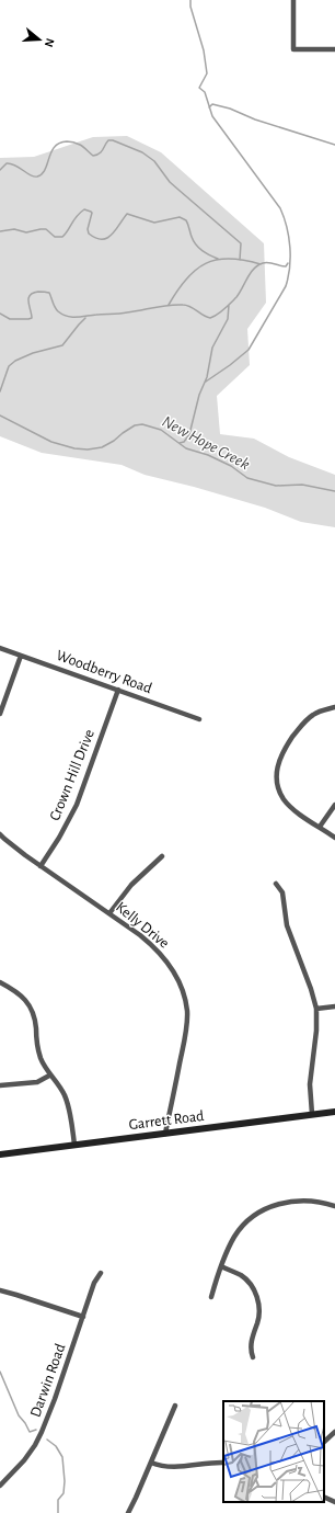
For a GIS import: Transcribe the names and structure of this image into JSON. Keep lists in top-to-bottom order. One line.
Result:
{"streets":{"street":["Woodberry Road","Crown Hill Drive","Kelly Drive","Garrett Road","Darwin Road"]},"crossings":[["Woodberry Road","Crown Hill Drive"],["Crown Hill Drive","Kelly Drive"],["Kelly Drive","Garrett Road"]],"water":["New Hope Creek"],"north":"right"}
